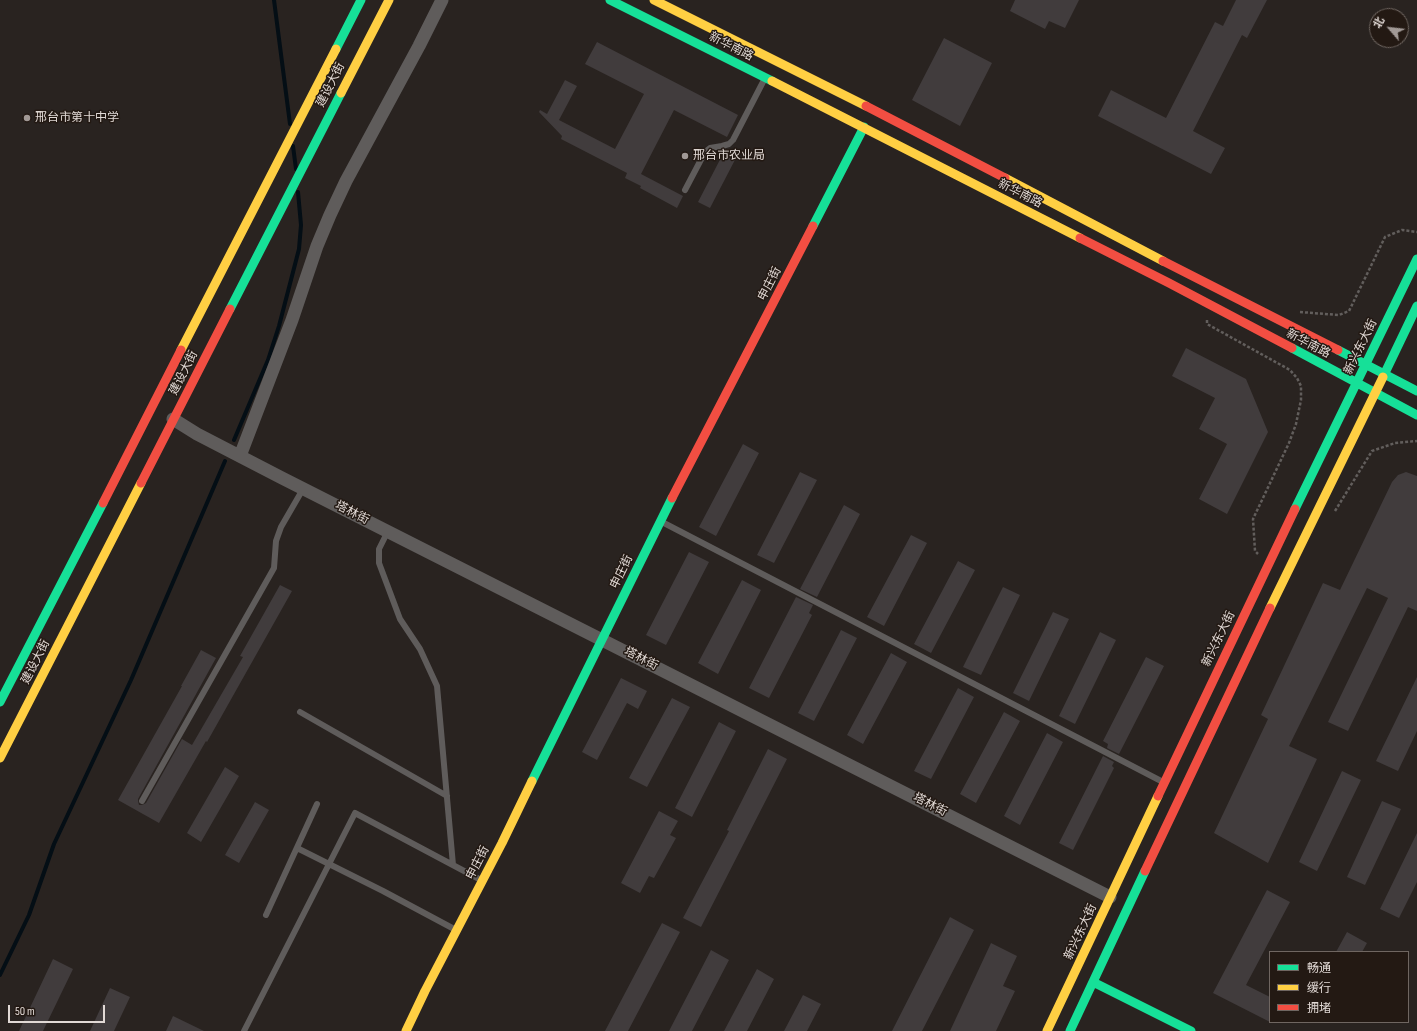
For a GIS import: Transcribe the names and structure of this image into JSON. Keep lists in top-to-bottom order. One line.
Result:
{"streets":{"main road":["新华南路","建设大街","申庄街","新兴东大街"],"street":["塔林街"]},"crossings":[["新华南路","申庄街"],["新华南路","新兴东大街"],["建设大街","塔林街"],["申庄街","塔林街"],["新兴东大街","塔林街"]],"places":["邢台市第十中学","邢台市农业局"],"legend":["畅通","缓行","拥堵"],"scale_bar":"50 m","north":"top left"}
